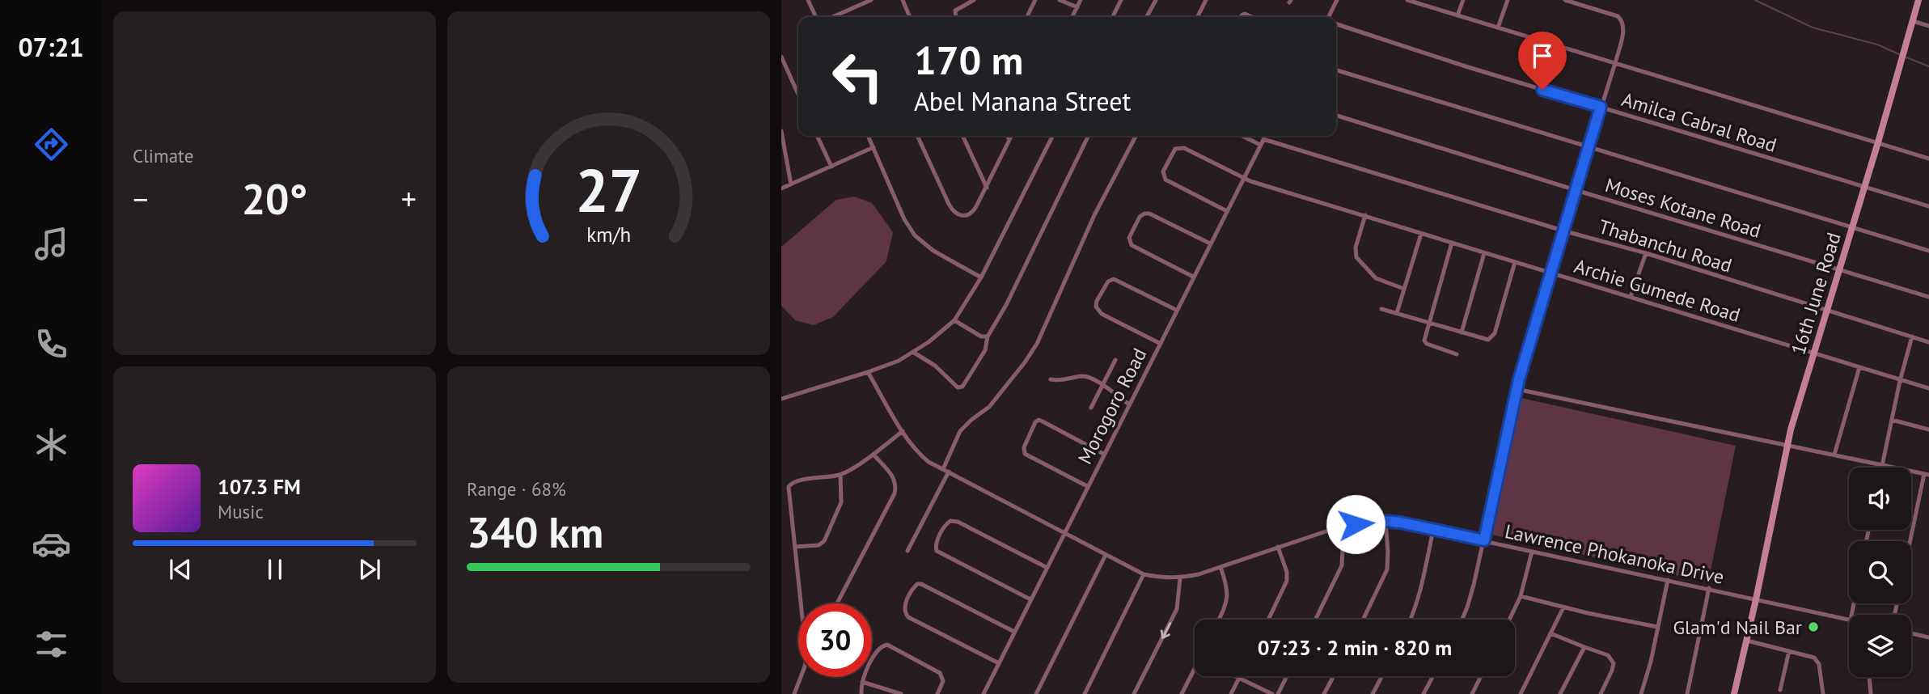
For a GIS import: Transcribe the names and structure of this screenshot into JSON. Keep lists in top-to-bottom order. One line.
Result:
{"streets":{"street":["Amilca Cabral Road","Moses Kotane Road","Thabanchu Road","Archie Gumede Road","16th June Road","Morogoro Road","Lawrence Phokanoka Drive"]},"crossings":[["Amilca Cabral Road","16th June Road"],["Moses Kotane Road","16th June Road"],["Thabanchu Road","16th June Road"],["Thabanchu Road","Morogoro Road"],["Archie Gumede Road","16th June Road"],["Archie Gumede Road","Morogoro Road"],["16th June Road","Lawrence Phokanoka Drive"],["Morogoro Road","Lawrence Phokanoka Drive"]],"places":["Glam'd Nail Bar"],"page":{"tabs":"07:21","tile":["Climate",["Range · 68%","340 km"]],"turn":["170 m","Abel Manana Street"],"heat":["−","20°","+"],"song":["107.3 FM","Music"],"limit":"30","trip":"07:23 · 2 min · 820 m","gauge":["27","km/h"]}}
